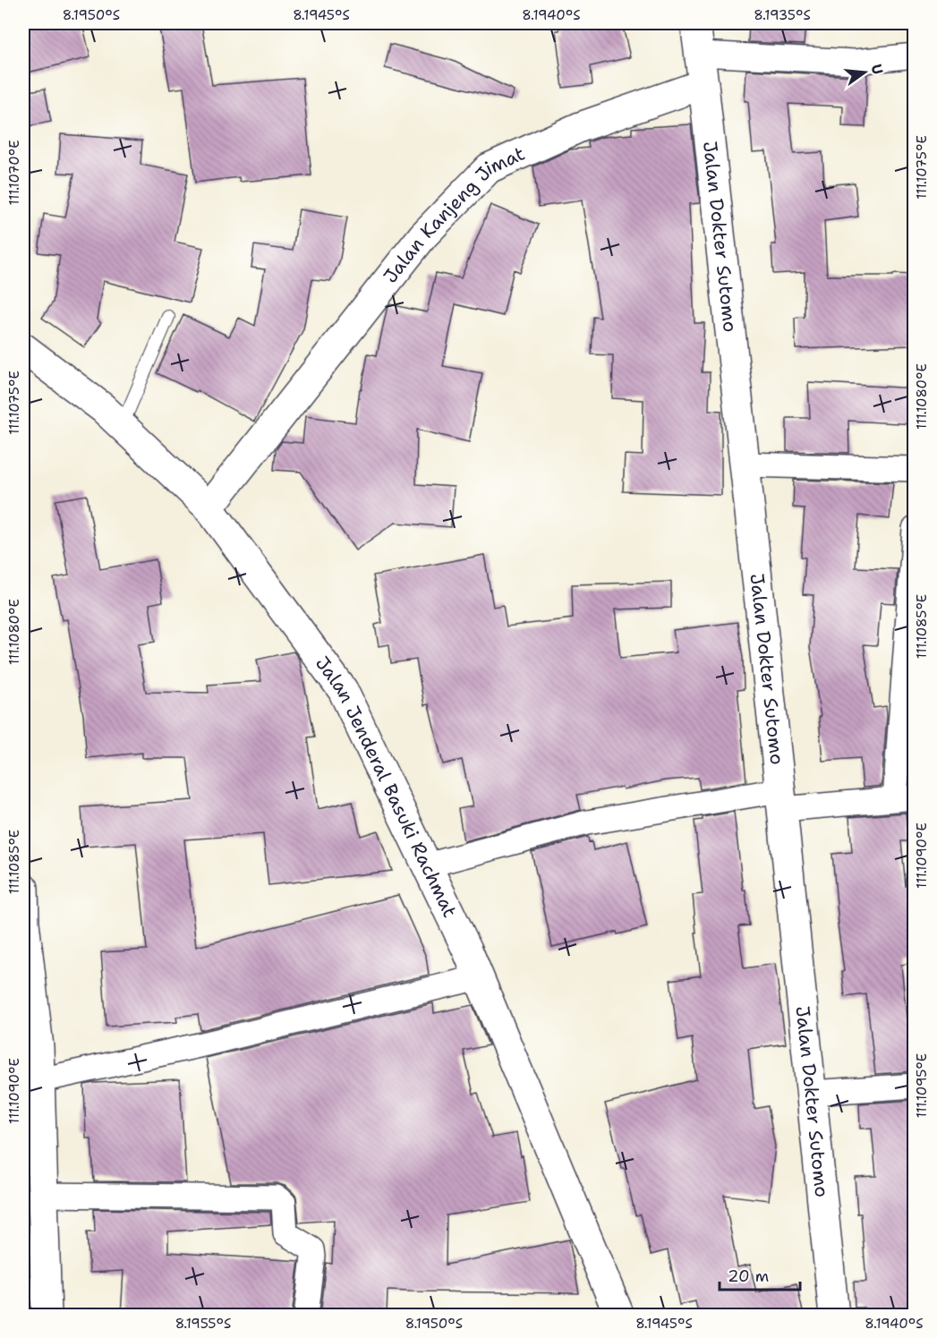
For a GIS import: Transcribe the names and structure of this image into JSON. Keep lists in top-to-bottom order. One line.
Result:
{"streets":{"main road":["Jalan Kanjeng Jimat","Jalan Dokter Sutomo","Jalan Jenderal Basuki Rachmat"]},"crossings":[["Jalan Kanjeng Jimat","Jalan Dokter Sutomo"],["Jalan Kanjeng Jimat","Jalan Jenderal Basuki Rachmat"]],"scale_bar":"20 m","north":"right","coordinates":["8.1950°S","8.1945°S","8.1940°S","8.1935°S","111.1075°E","111.1070°E","111.1080°E","111.1085°E","111.1090°E","111.1095°E","8.1955°S"]}
